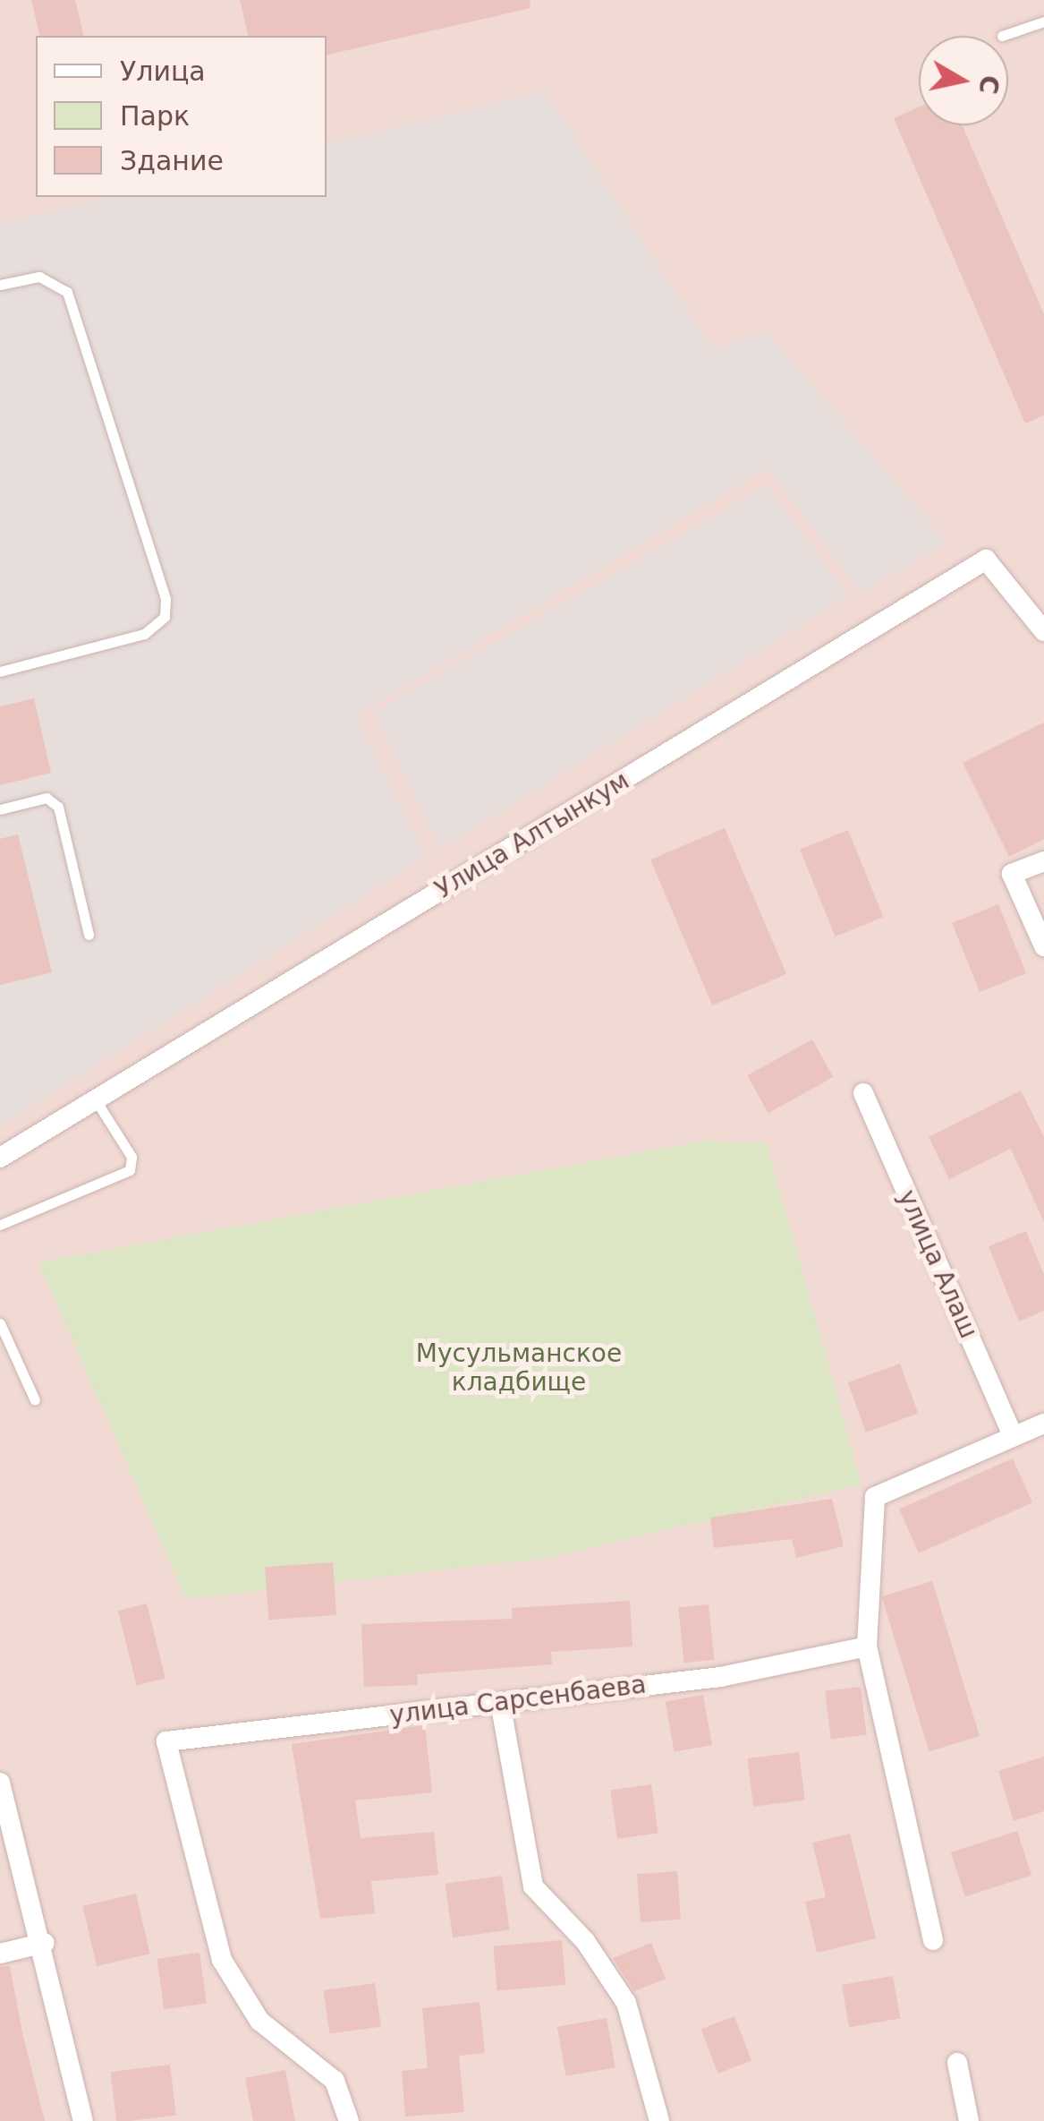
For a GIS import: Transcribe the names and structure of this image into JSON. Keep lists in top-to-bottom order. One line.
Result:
{"streets":{"street":["Улица Алтынкум","улица Алаш","улица Сарсенбаева"]},"parks":["Мусульманское кладбище"],"legend":["Улица","Парк","Здание"],"north":"right"}
